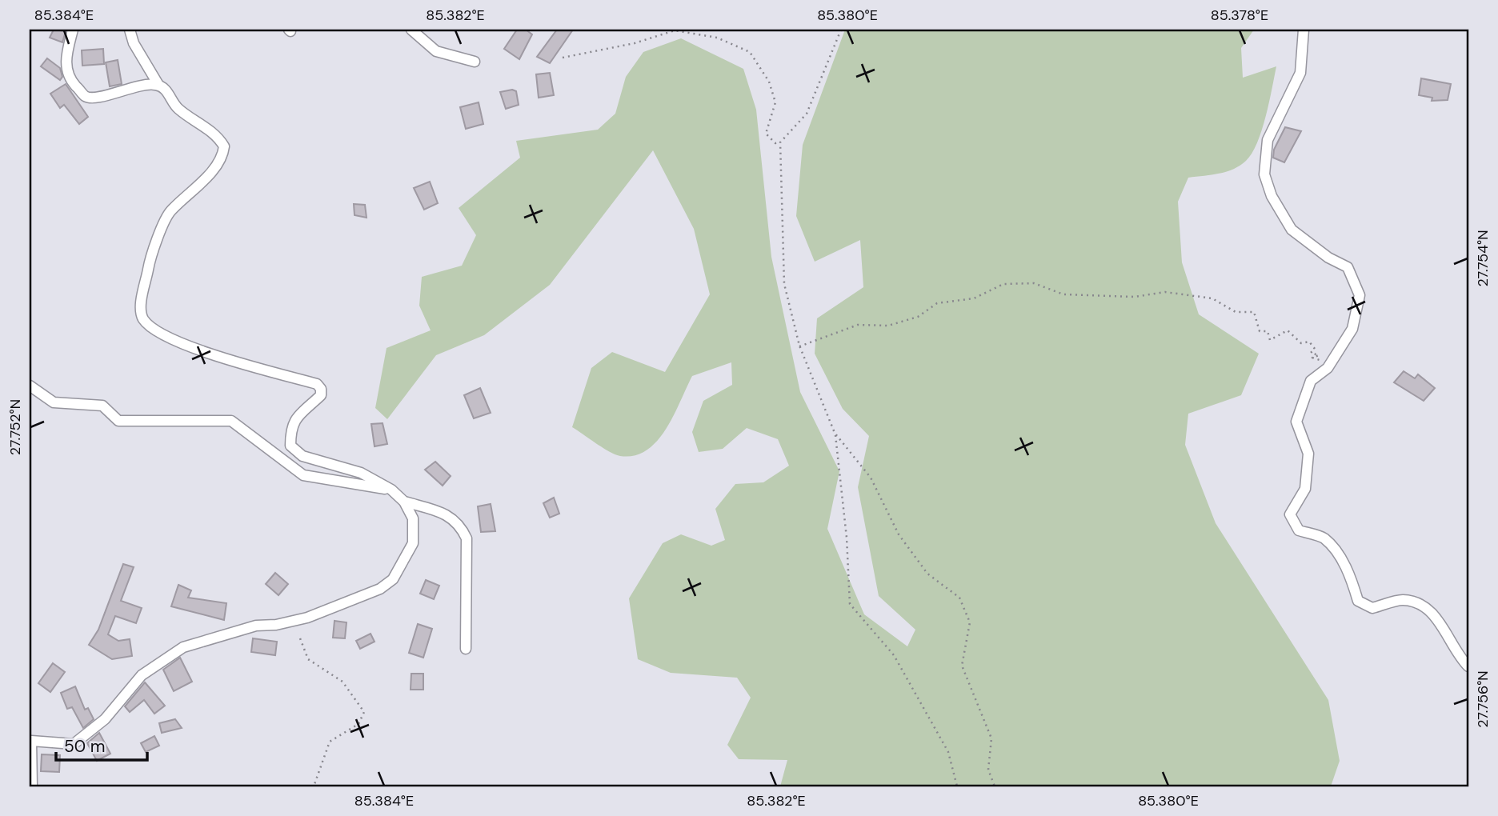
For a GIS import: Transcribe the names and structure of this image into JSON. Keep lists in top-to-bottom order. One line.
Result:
{"scale_bar":"50 m","coordinates":["85.384°E","85.382°E","85.380°E","85.378°E","27.754°N","27.752°N","27.756°N"]}
